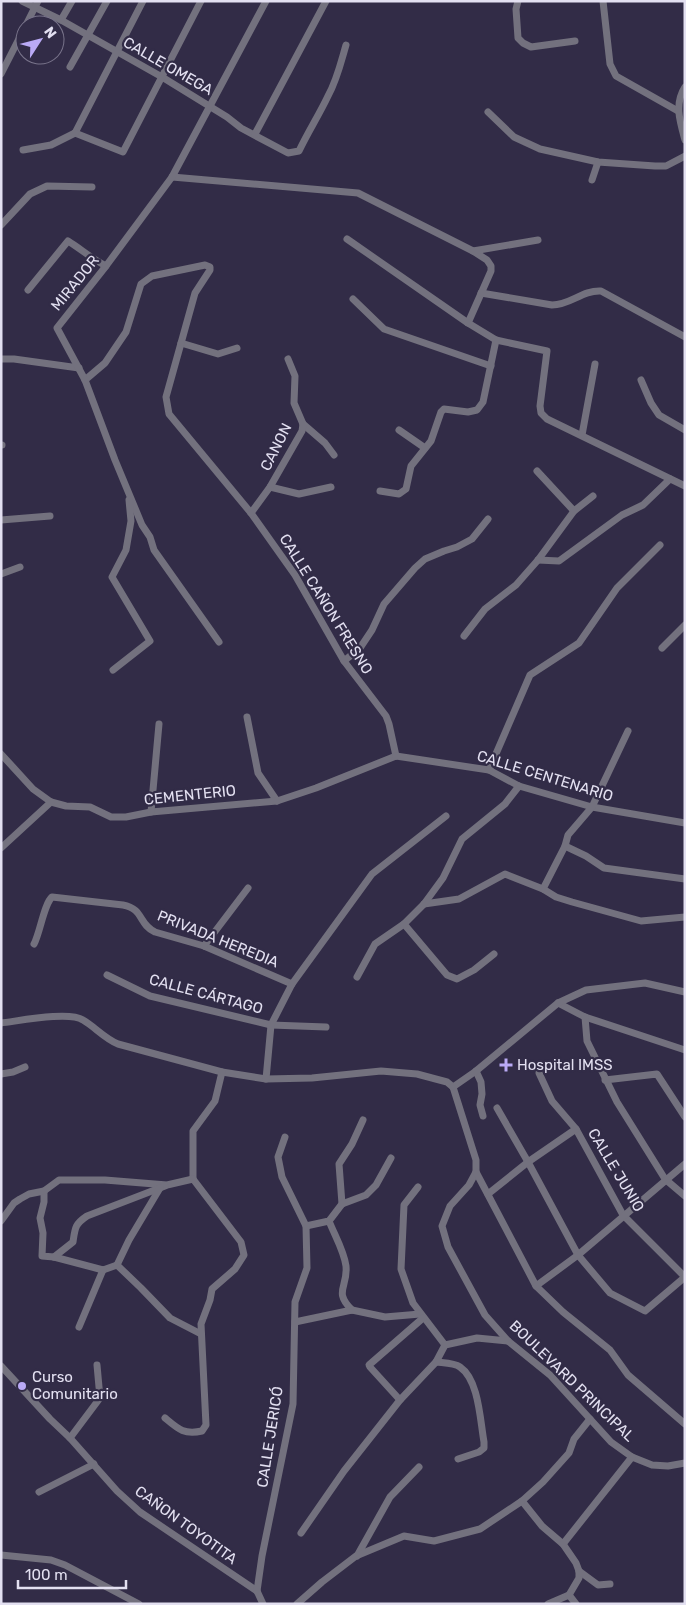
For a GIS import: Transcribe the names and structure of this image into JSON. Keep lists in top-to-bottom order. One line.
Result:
{"streets":{"street":["CALLE OMEGA","MIRADOR","CANON","CALLE CAÑON FRESNO","CALLE CENTENARIO","CEMENTERIO","PRIVADA HEREDIA","CALLE CÁRTAGO","CALLE JUNIO","BOULEVARD PRINCIPAL","CALLE JERICÓ","CAÑON TOYOTITA"]},"crossings":[["CALLE OMEGA","MIRADOR"],["MIRADOR","CALLE CAÑON FRESNO"],["CANON","CALLE CAÑON FRESNO"],["CALLE CAÑON FRESNO","CALLE CENTENARIO"],["CALLE CAÑON FRESNO","CEMENTERIO"],["CALLE CENTENARIO","CEMENTERIO"],["CALLE JERICÓ","CAÑON TOYOTITA"]],"places":{"health":["Hospital IMSS"],"other":["Curso Comunitario"]},"scale_bar":"100 m","north":"top right"}
